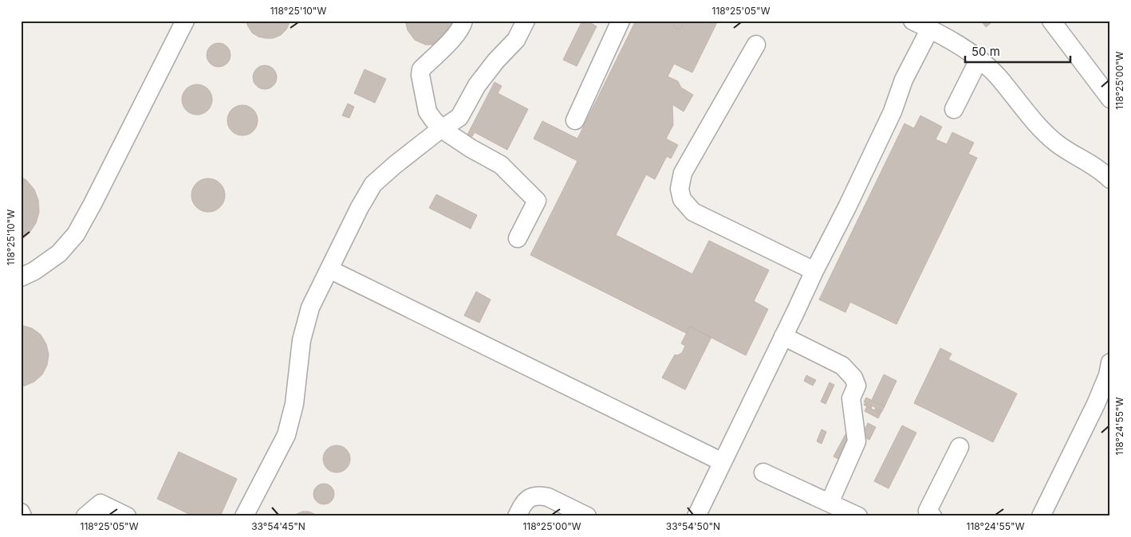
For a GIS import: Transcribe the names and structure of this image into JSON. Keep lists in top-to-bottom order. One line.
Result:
{"scale_bar":"50 m","coordinates":["118°25'10\"W","118°25'05\"W","118°25'00\"W","118°24'55\"W","33°54'45\"N","33°54'50\"N"]}
